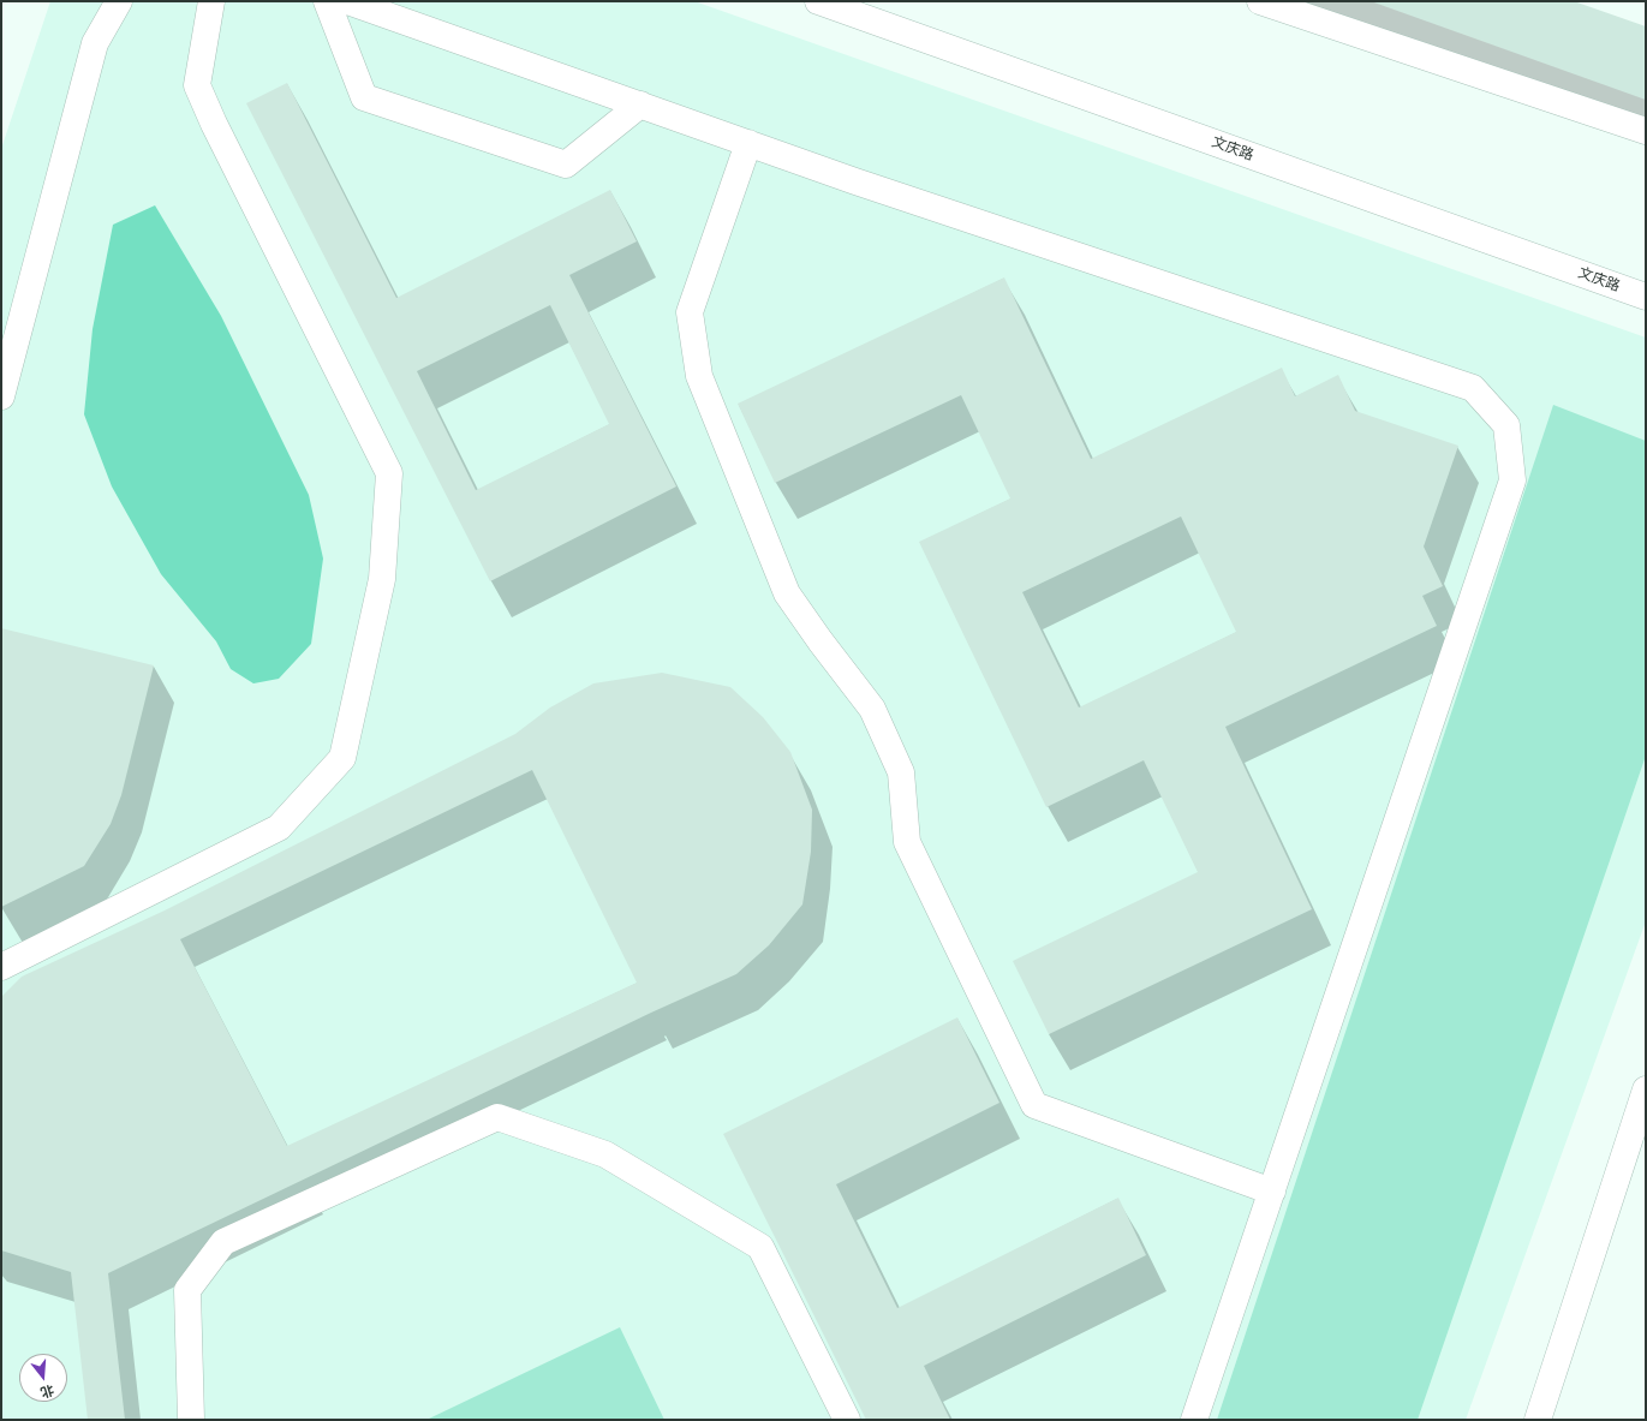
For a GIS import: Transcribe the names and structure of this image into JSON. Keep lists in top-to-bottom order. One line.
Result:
{"streets":{"street":["文庆路"]},"north":"bottom"}
